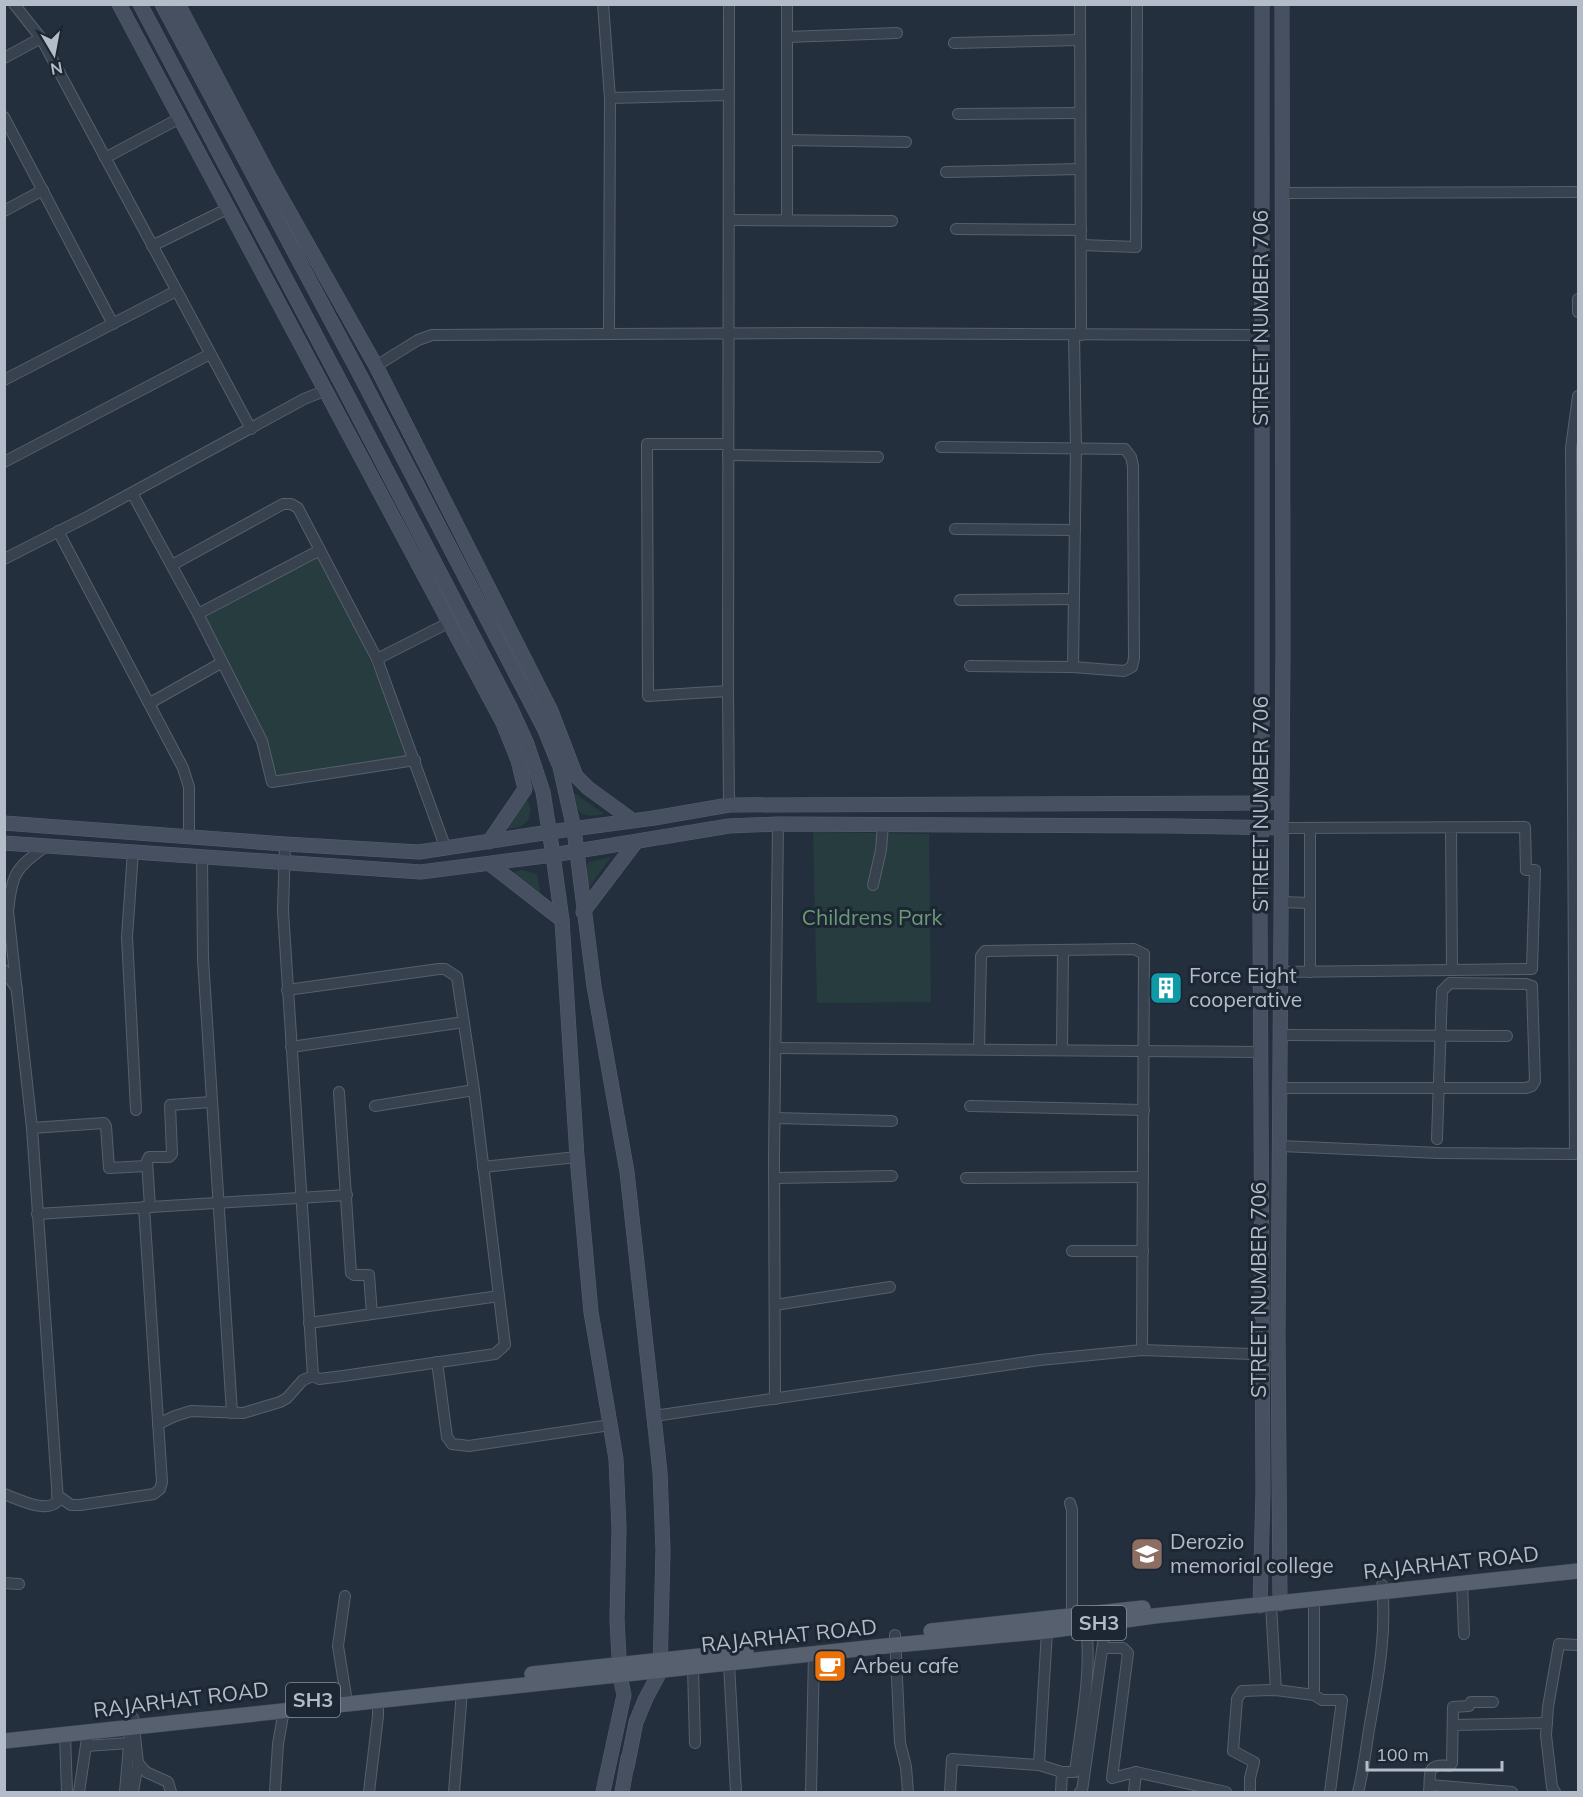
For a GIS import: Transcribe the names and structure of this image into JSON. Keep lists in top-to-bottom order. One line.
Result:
{"streets":{"main road":["RAJARHAT ROAD","SH3"],"street":["STREET NUMBER 706"]},"crossings":[["STREET NUMBER 706","RAJARHAT ROAD"]],"parks":["Childrens Park"],"places":{"building":["Force Eight cooperative"],"school or university":["Derozio memorial college"],"cafe":["Arbeu cafe"]},"scale_bar":"100 m","north":"bottom"}
